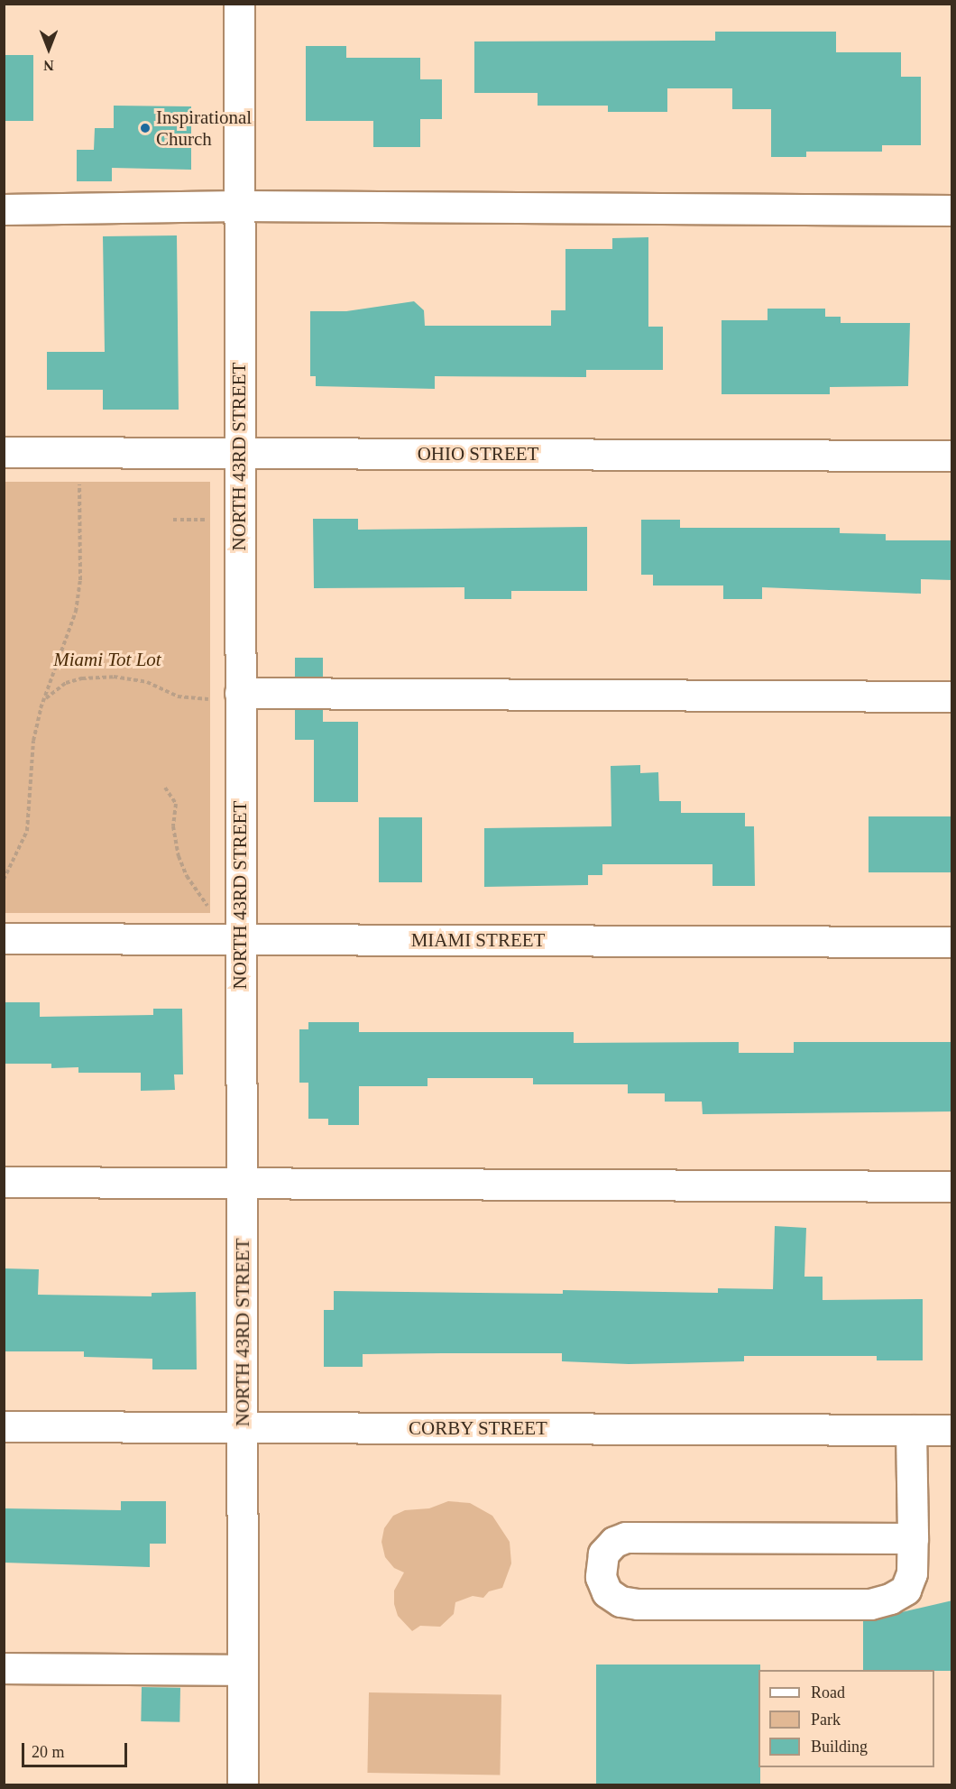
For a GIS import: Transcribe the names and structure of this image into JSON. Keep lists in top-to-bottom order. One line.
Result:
{"streets":{"street":["OHIO STREET","NORTH 43RD STREET","MIAMI STREET","CORBY STREET"]},"crossings":[["OHIO STREET","NORTH 43RD STREET"],["NORTH 43RD STREET","MIAMI STREET"],["NORTH 43RD STREET","CORBY STREET"]],"parks":["Miami Tot Lot"],"places":["Inspirational Church"],"legend":["Road","Park","Building"],"scale_bar":"20 m","north":"bottom"}
